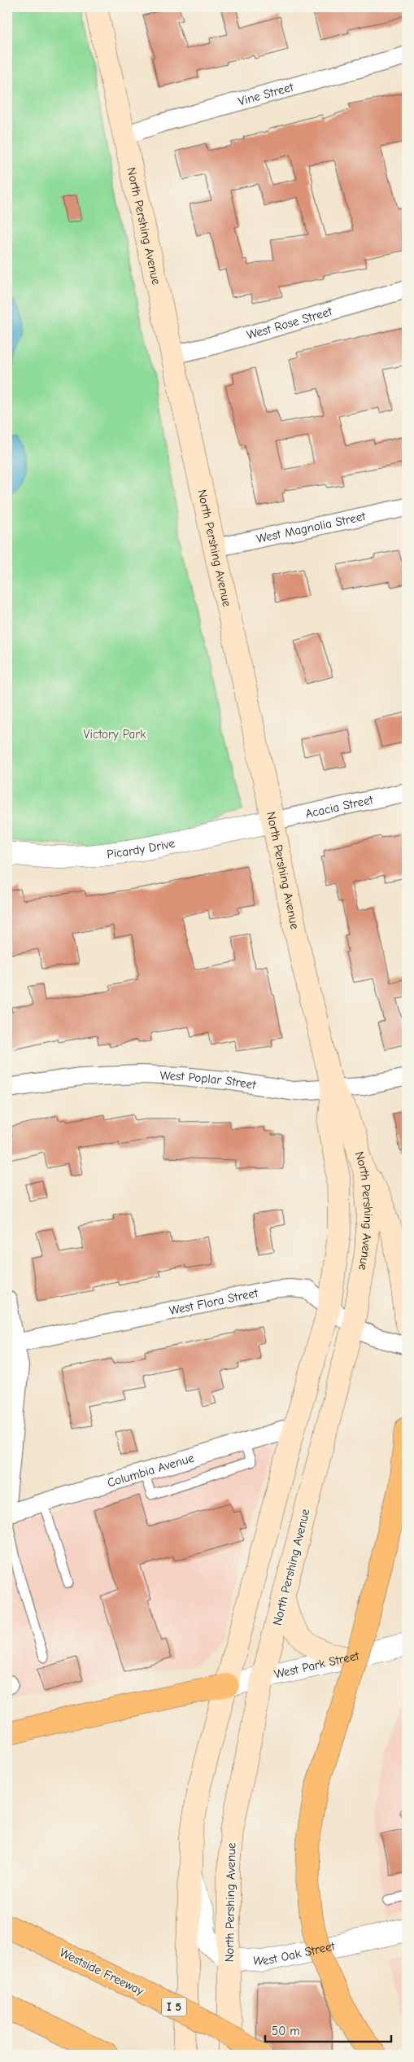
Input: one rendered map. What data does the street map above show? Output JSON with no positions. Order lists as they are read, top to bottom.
{
  "streets": {
    "highway": ["Westside Freeway", "I 5"],
    "main road": ["North Pershing Avenue"],
    "street": [
      "Vine Street",
      "West Rose Street",
      "West Magnolia Street",
      "Acacia Street",
      "Picardy Drive",
      "West Poplar Street",
      "West Flora Street",
      "Columbia Avenue",
      "West Park Street",
      "West Oak Street"
    ]
  },
  "crossings": [
    ["Vine Street", "North Pershing Avenue"],
    ["North Pershing Avenue", "West Rose Street"],
    ["North Pershing Avenue", "West Magnolia Street"],
    ["North Pershing Avenue", "Acacia Street"],
    ["North Pershing Avenue", "Picardy Drive"],
    ["North Pershing Avenue", "West Poplar Street"],
    ["North Pershing Avenue", "West Flora Street"],
    ["North Pershing Avenue", "Columbia Avenue"],
    ["North Pershing Avenue", "West Park Street"],
    ["North Pershing Avenue", "West Oak Street"],
    ["Acacia Street", "Picardy Drive"]
  ],
  "parks": ["Victory Park"],
  "scale_bar": "50 m"
}
